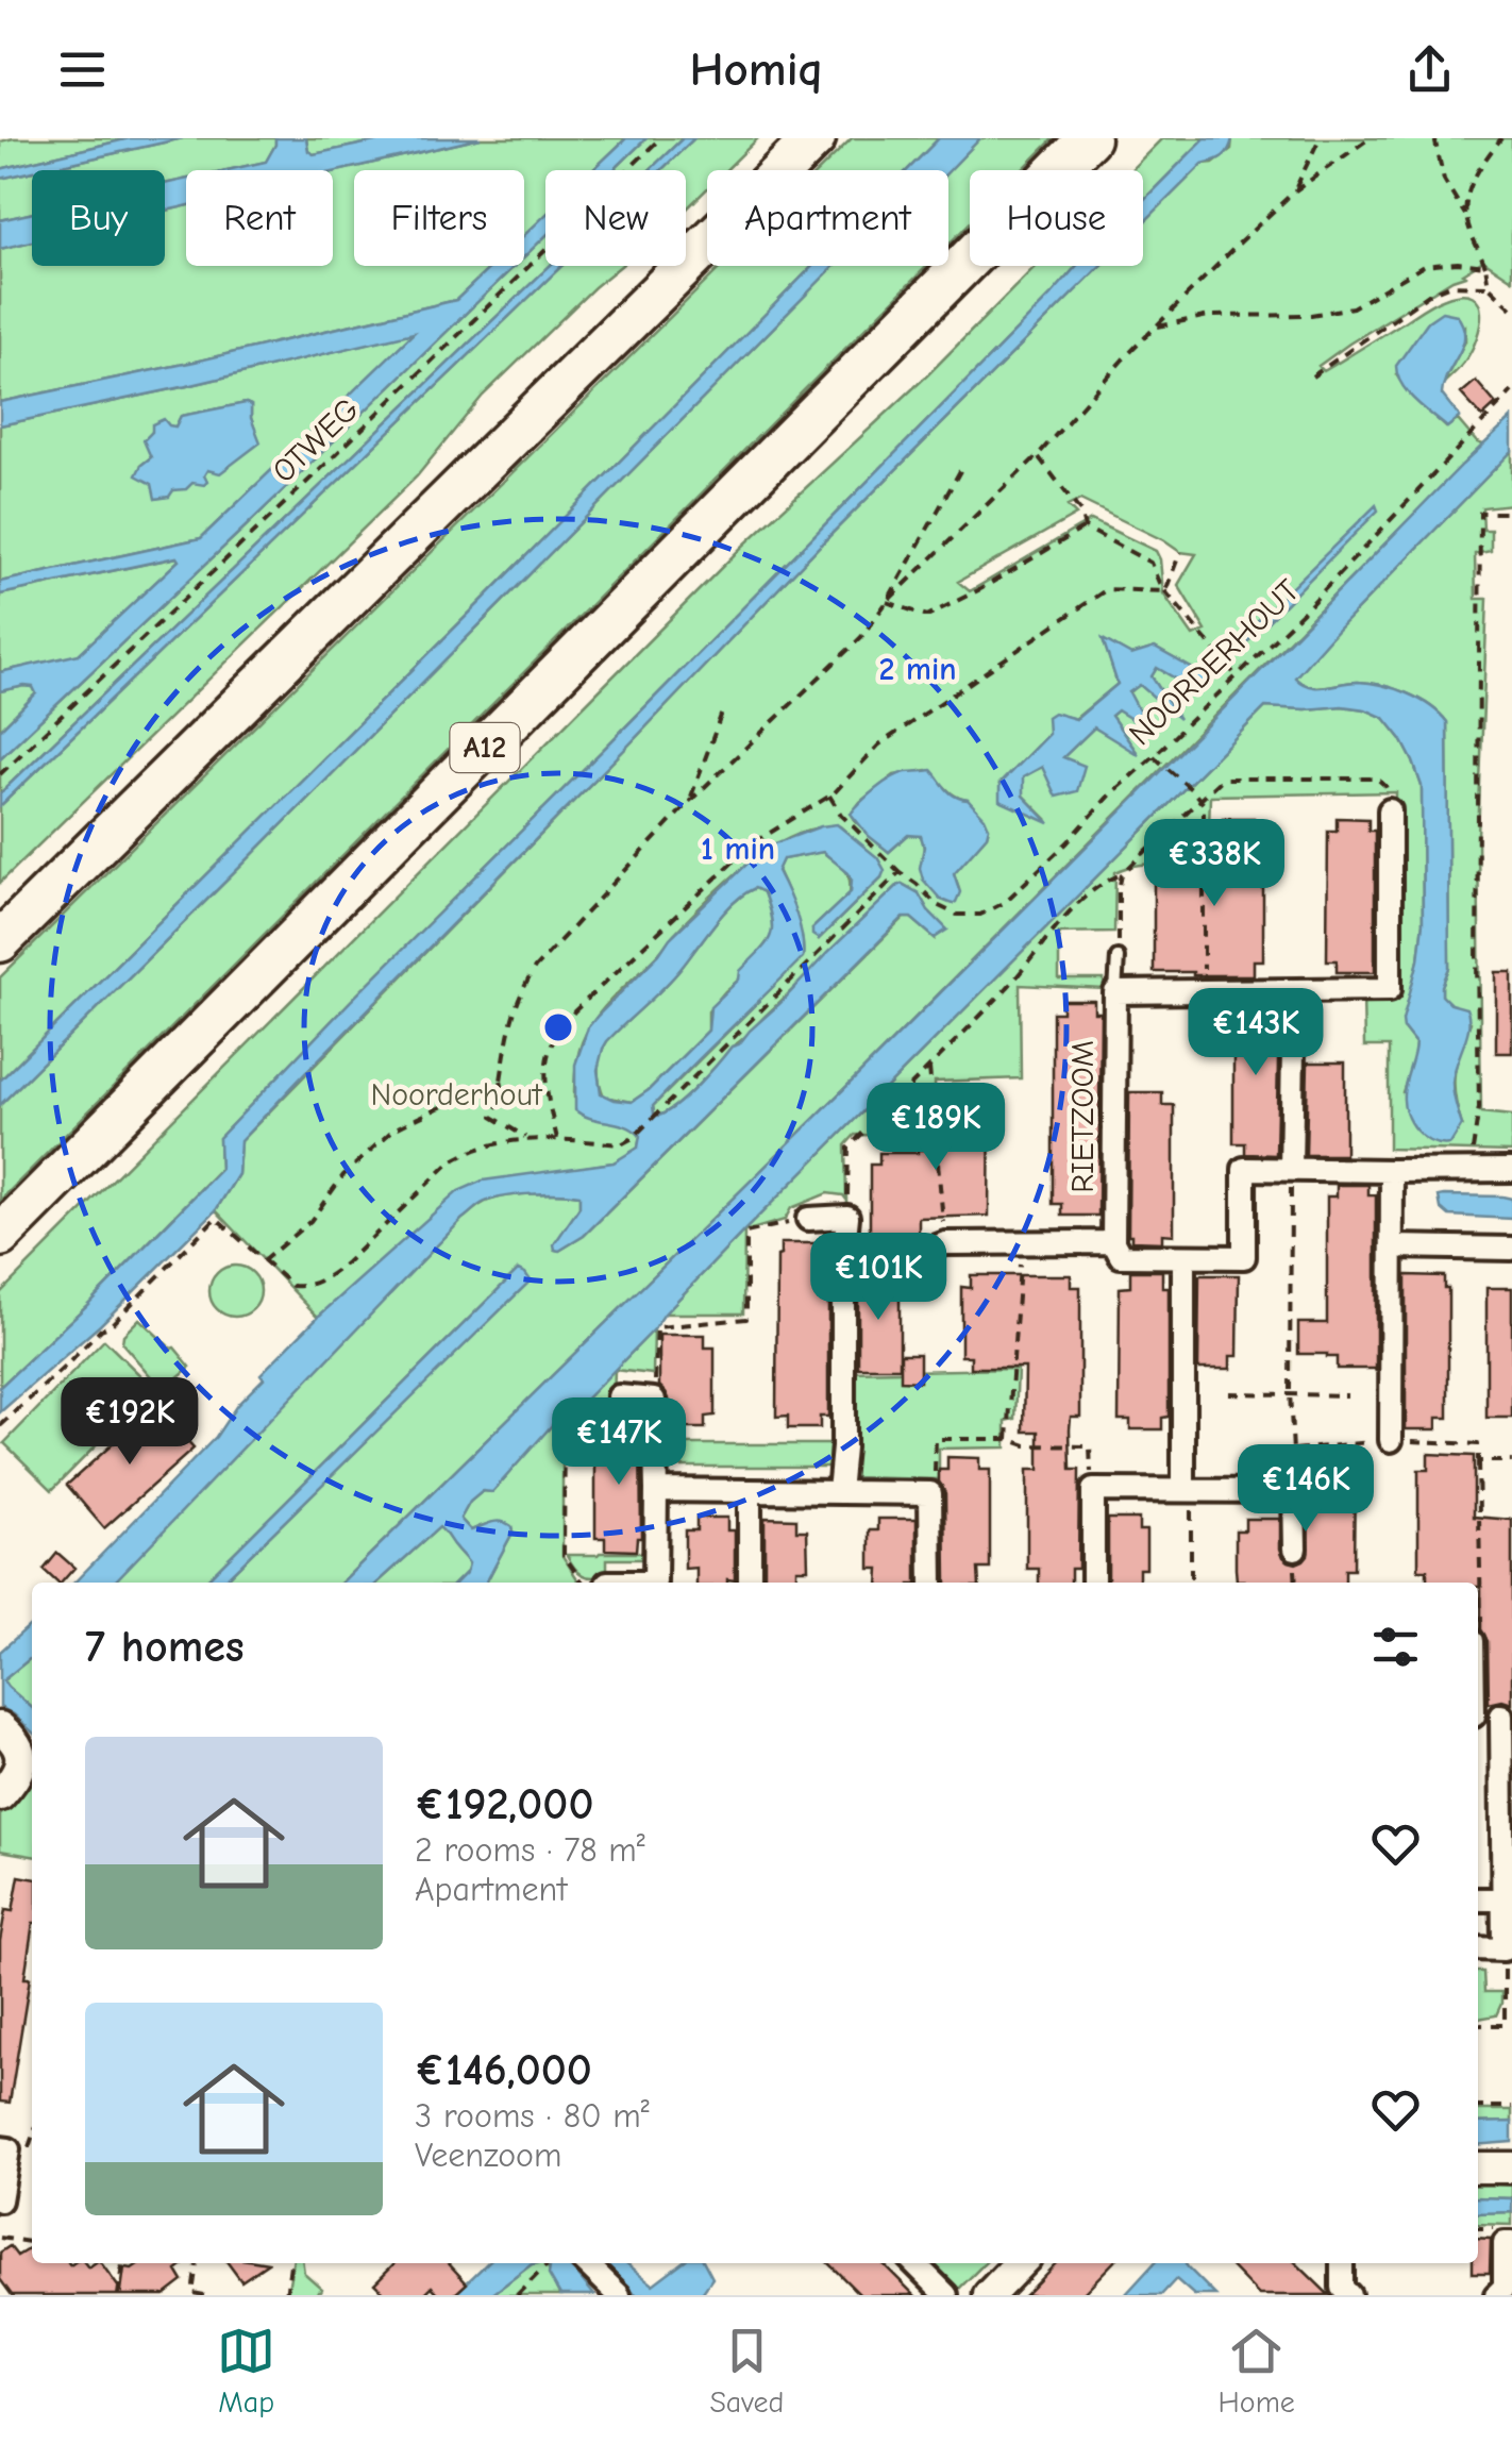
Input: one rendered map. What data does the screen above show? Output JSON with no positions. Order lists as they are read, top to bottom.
{
  "streets": {
    "highway": ["A12"],
    "street": ["RIETZOOM"],
    "path": ["OTWEG", "NOORDERHOUT"]
  },
  "parks": ["Noorderhout"],
  "page": {
    "header": "Homiq",
    "chip": [
      "Buy",
      "Rent",
      "Filters",
      "New",
      "Apartment",
      "House"
    ],
    "price": [
      "€338K",
      "€143K",
      "€189K",
      "€101K",
      "€192K",
      "€147K",
      "€146K"
    ],
    "heading": "7 homes",
    "list": [
      {
        "name": "€192,000",
        "note": "2 rooms · 78 m² · Apartment"
      },
      {
        "name": "€146,000",
        "note": "3 rooms · 80 m² · Veenzoom"
      }
    ],
    "tabs": ["Map", "Saved", "Home"]
  },
  "rings": ["2 min", "1 min"]
}
